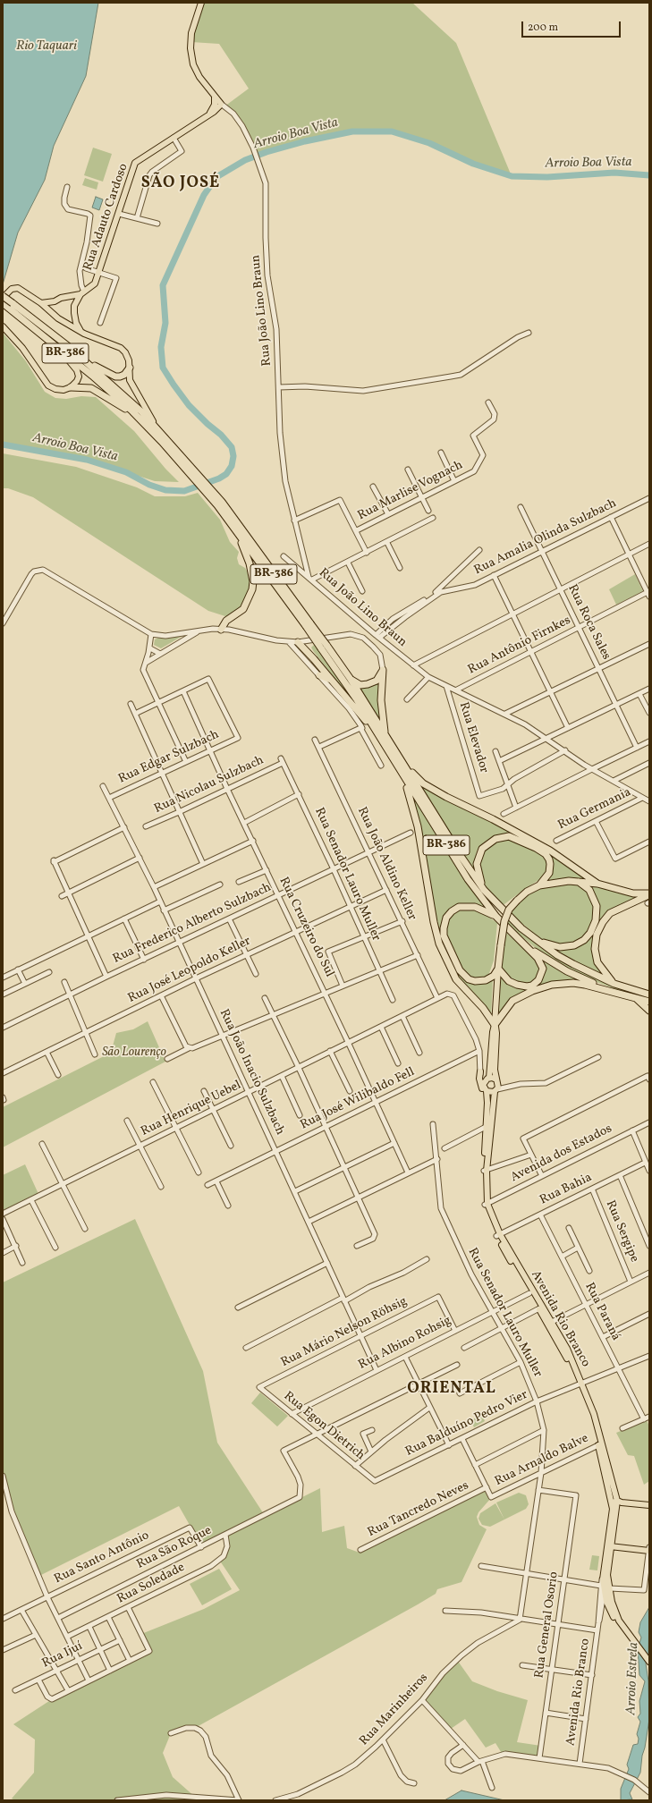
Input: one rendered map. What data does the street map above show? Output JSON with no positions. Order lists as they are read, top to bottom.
{
  "streets": {
    "highway": ["BR-386"],
    "main road": ["Rua Adauto Cardoso", "Avenida Rio Branco"],
    "street": [
      "Rua João Lino Braun",
      "Rua Marlise Vognach",
      "Rua Amalia Olinda Sulzbach",
      "Rua Roca Sales",
      "Rua Antônio Firnkes",
      "Rua Elevador",
      "Rua Edgar Sulzbach",
      "Rua Nicolau Sulzbach",
      "Rua Germania",
      "Rua João Aldino Keller",
      "Rua Senador Lauro Muller",
      "Rua Frederico Alberto Sulzbach",
      "Rua Cruzeiro do Sul",
      "Rua José Leopoldo Keller",
      "Rua João Inacio Sulzbach",
      "Rua José Wilibaldo Fell",
      "Rua Henrique Uebel",
      "Avenida dos Estados",
      "Rua Bahia",
      "Rua Sergipe",
      "Rua Paraná",
      "Rua Mário Nelson Röhsig",
      "Rua Albino Rohsig",
      "Rua Balduíno Pedro Vier",
      "Rua Egon Dietrich",
      "Rua Arnaldo Balve",
      "Rua Tancredo Neves",
      "Rua São Roque",
      "Rua Santo Antônio",
      "Rua Soledade",
      "Rua General Osorio",
      "Rua Ijuí",
      "Rua Marinheiros"
    ]
  },
  "crossings": [
    ["Rua Adauto Cardoso", "Rua João Lino Braun"],
    ["Rua João Lino Braun", "Rua Antônio Firnkes"],
    ["Rua João Lino Braun", "Rua Elevador"],
    ["Rua João Lino Braun", "Rua Germania"],
    ["Rua Amalia Olinda Sulzbach", "Rua Roca Sales"],
    ["Rua Roca Sales", "Rua Antônio Firnkes"],
    ["Rua Edgar Sulzbach", "Rua Cruzeiro do Sul"],
    ["Rua Edgar Sulzbach", "Rua João Inacio Sulzbach"],
    ["Rua Nicolau Sulzbach", "Rua Senador Lauro Muller"],
    ["Rua Nicolau Sulzbach", "Rua Cruzeiro do Sul"],
    ["Rua João Aldino Keller", "Rua Frederico Alberto Sulzbach"],
    ["Rua João Aldino Keller", "Rua José Leopoldo Keller"],
    ["Rua João Aldino Keller", "Rua Henrique Uebel"],
    ["Rua Senador Lauro Muller", "Rua Frederico Alberto Sulzbach"],
    ["Rua Senador Lauro Muller", "Rua José Leopoldo Keller"],
    ["Rua Senador Lauro Muller", "Rua Albino Rohsig"],
    ["Rua Senador Lauro Muller", "Rua Balduíno Pedro Vier"],
    ["Rua Senador Lauro Muller", "Rua Arnaldo Balve"],
    ["Rua Senador Lauro Muller", "Rua General Osorio"],
    ["Rua Senador Lauro Muller", "Rua Marinheiros"],
    ["Rua Frederico Alberto Sulzbach", "Rua Cruzeiro do Sul"],
    ["Rua Frederico Alberto Sulzbach", "Rua João Inacio Sulzbach"],
    ["Rua Cruzeiro do Sul", "Rua José Leopoldo Keller"],
    ["Rua Cruzeiro do Sul", "Rua José Wilibaldo Fell"],
    ["Rua Cruzeiro do Sul", "Rua Henrique Uebel"],
    ["Rua José Leopoldo Keller", "Rua João Inacio Sulzbach"],
    ["Rua João Inacio Sulzbach", "Rua José Wilibaldo Fell"],
    ["Rua João Inacio Sulzbach", "Rua Henrique Uebel"],
    ["Rua João Inacio Sulzbach", "Rua Mário Nelson Röhsig"],
    ["Rua João Inacio Sulzbach", "Rua Albino Rohsig"],
    ["Rua José Wilibaldo Fell", "Rua Henrique Uebel"],
    ["Avenida dos Estados", "Avenida Rio Branco"],
    ["Rua Bahia", "Rua Sergipe"],
    ["Rua Bahia", "Rua Paraná"],
    ["Rua Bahia", "Avenida Rio Branco"],
    ["Rua Paraná", "Rua Balduíno Pedro Vier"],
    ["Avenida Rio Branco", "Rua Albino Rohsig"],
    ["Avenida Rio Branco", "Rua Balduíno Pedro Vier"],
    ["Avenida Rio Branco", "Rua Arnaldo Balve"],
    ["Rua Mário Nelson Röhsig", "Rua Albino Rohsig"],
    ["Rua Mário Nelson Röhsig", "Rua Egon Dietrich"],
    ["Rua Albino Rohsig", "Rua Egon Dietrich"],
    ["Rua Balduíno Pedro Vier", "Rua Egon Dietrich"],
    ["Rua Egon Dietrich", "Rua São Roque"],
    ["Rua Arnaldo Balve", "Rua Tancredo Neves"],
    ["Rua São Roque", "Rua Santo Antônio"],
    ["Rua São Roque", "Rua Soledade"]
  ],
  "districts": ["SÃO JOSÉ", "ORIENTAL"],
  "water": ["Rio Taquari", "Arroio Boa Vista", "Arroio Estrela"],
  "parks": ["São Lourenço"],
  "scale_bar": "200 m"
}
